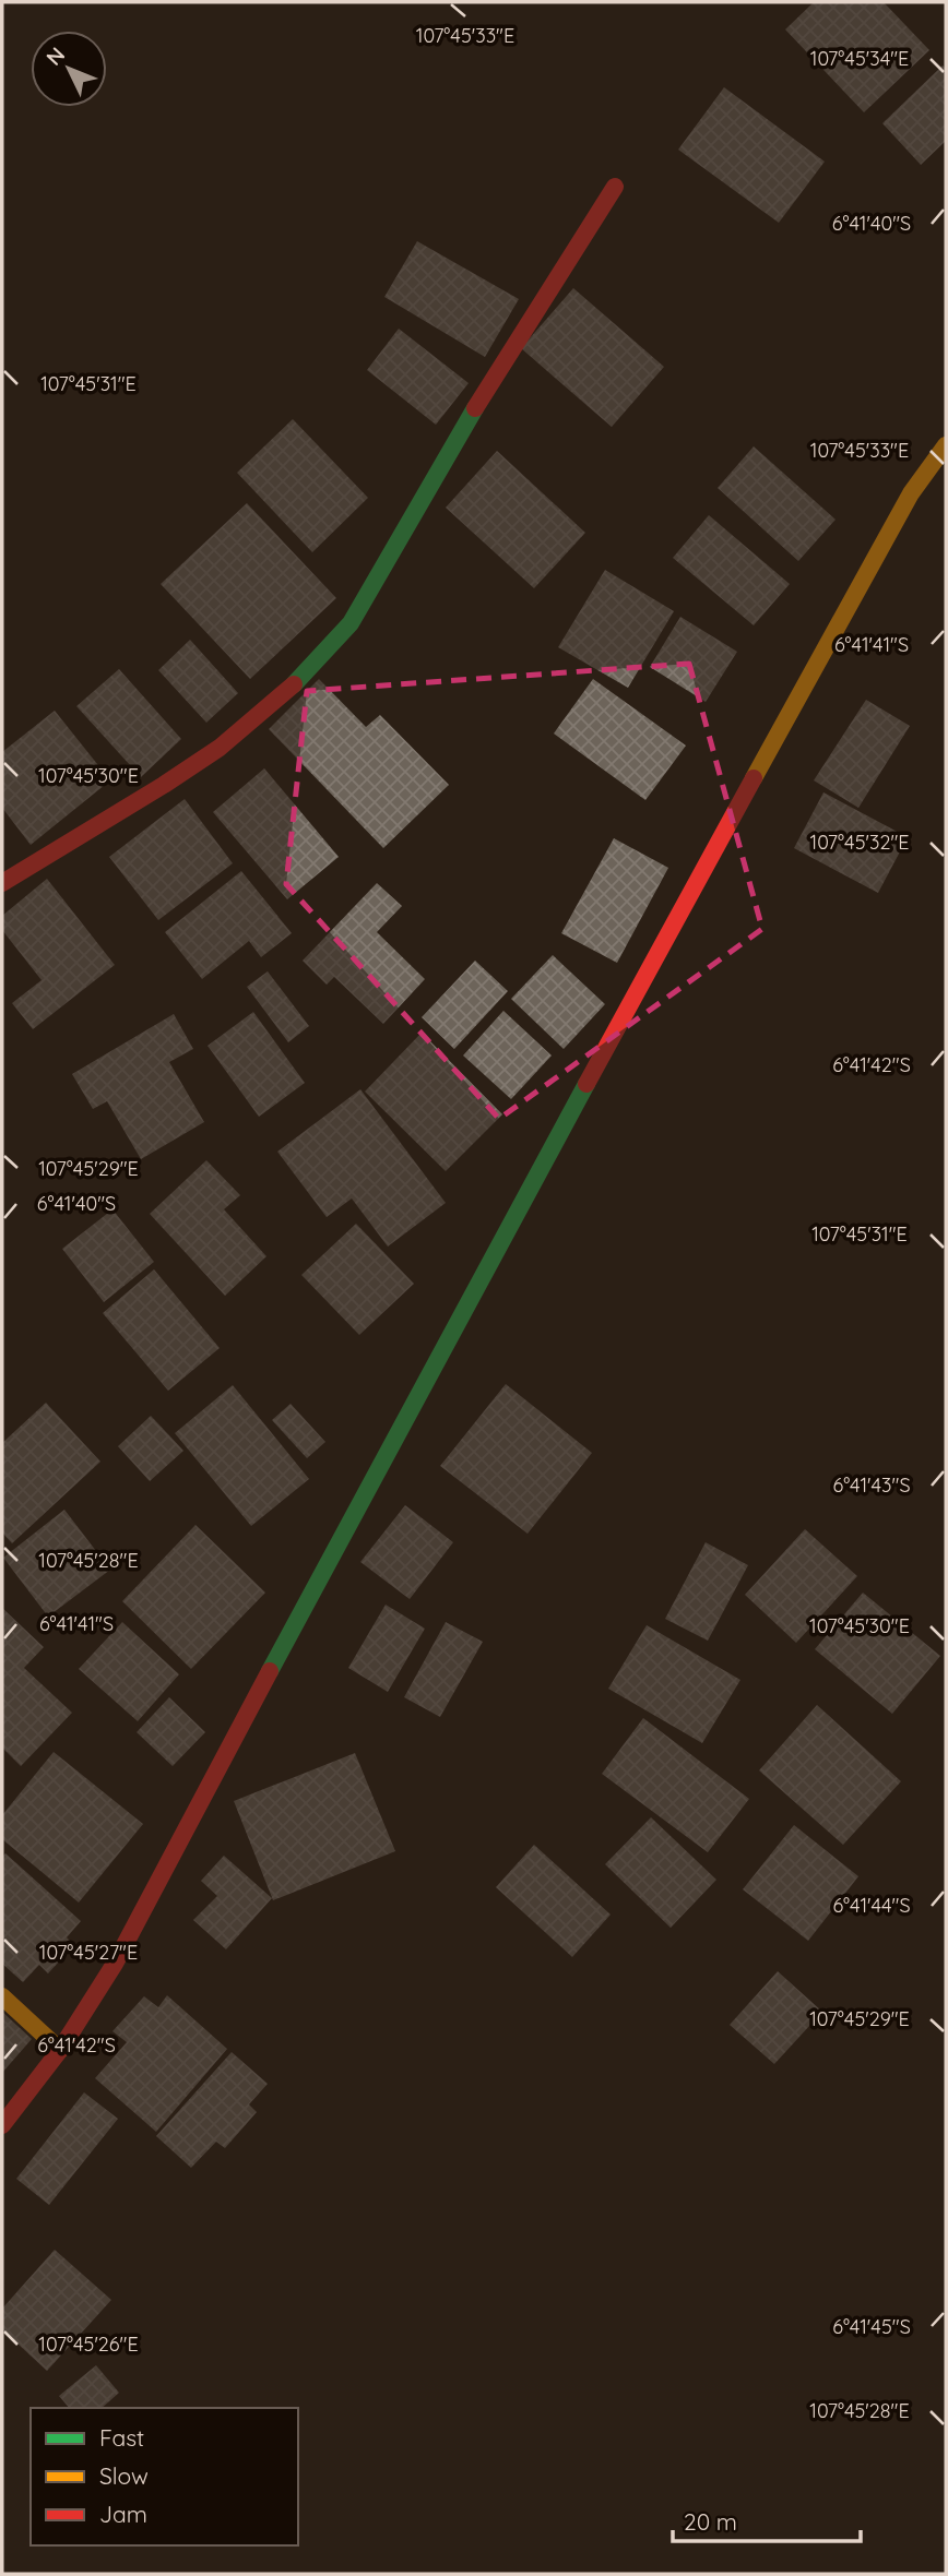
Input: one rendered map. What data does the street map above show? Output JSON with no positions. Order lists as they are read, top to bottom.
{
  "legend": ["Fast", "Slow", "Jam"],
  "scale_bar": "20 m",
  "north": "top left",
  "coordinates": [
    "107°45'33\"E",
    "107°45'34\"E",
    "6°41'40\"S",
    "107°45'31\"E",
    "6°41'41\"S",
    "107°45'30\"E",
    "107°45'32\"E",
    "6°41'42\"S",
    "107°45'29\"E",
    "6°41'43\"S",
    "107°45'28\"E",
    "6°41'44\"S",
    "107°45'27\"E",
    "6°41'45\"S",
    "107°45'26\"E"
  ]
}
